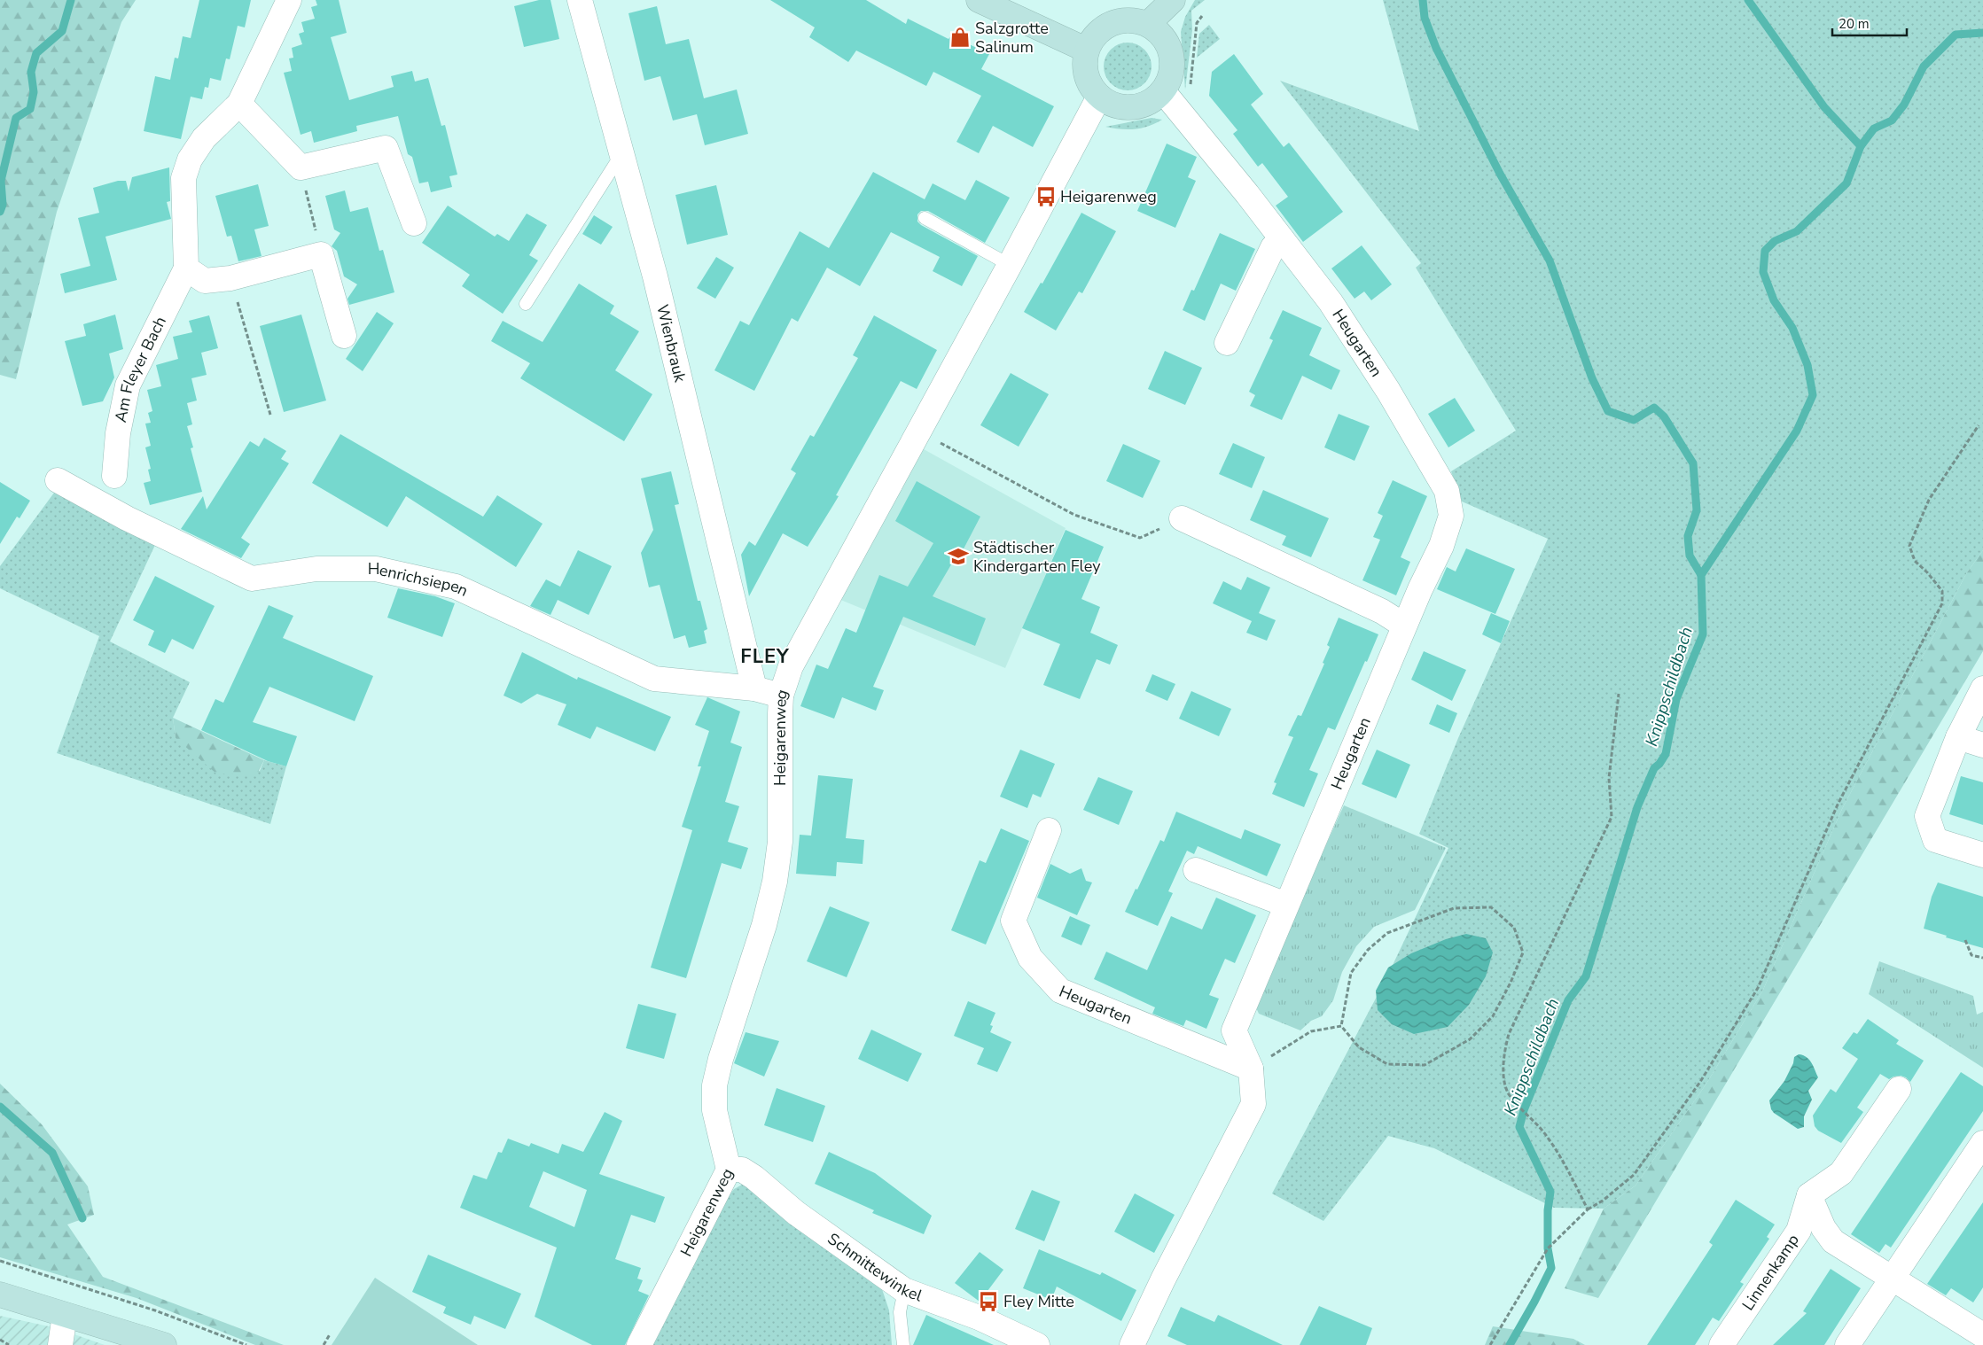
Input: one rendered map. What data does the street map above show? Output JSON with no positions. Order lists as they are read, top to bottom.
{
  "streets": {
    "street": [
      "Heugarten",
      "Wienbrauk",
      "Am Fleyer Bach",
      "Henrichsiepen",
      "Heigarenweg",
      "Schmittewinkel",
      "Linnenkamp"
    ]
  },
  "crossings": [
    ["Heugarten", "Heigarenweg"],
    ["Wienbrauk", "Henrichsiepen"],
    ["Henrichsiepen", "Heigarenweg"],
    ["Heigarenweg", "Schmittewinkel"]
  ],
  "districts": ["FLEY"],
  "water": ["Knippschildbach"],
  "places": {
    "shop": ["Salzgrotte Salinum"],
    "bus stop": ["Heigarenweg", "Fley Mitte"],
    "school or university": ["Städtischer Kindergarten Fley"]
  },
  "scale_bar": "20 m"
}
